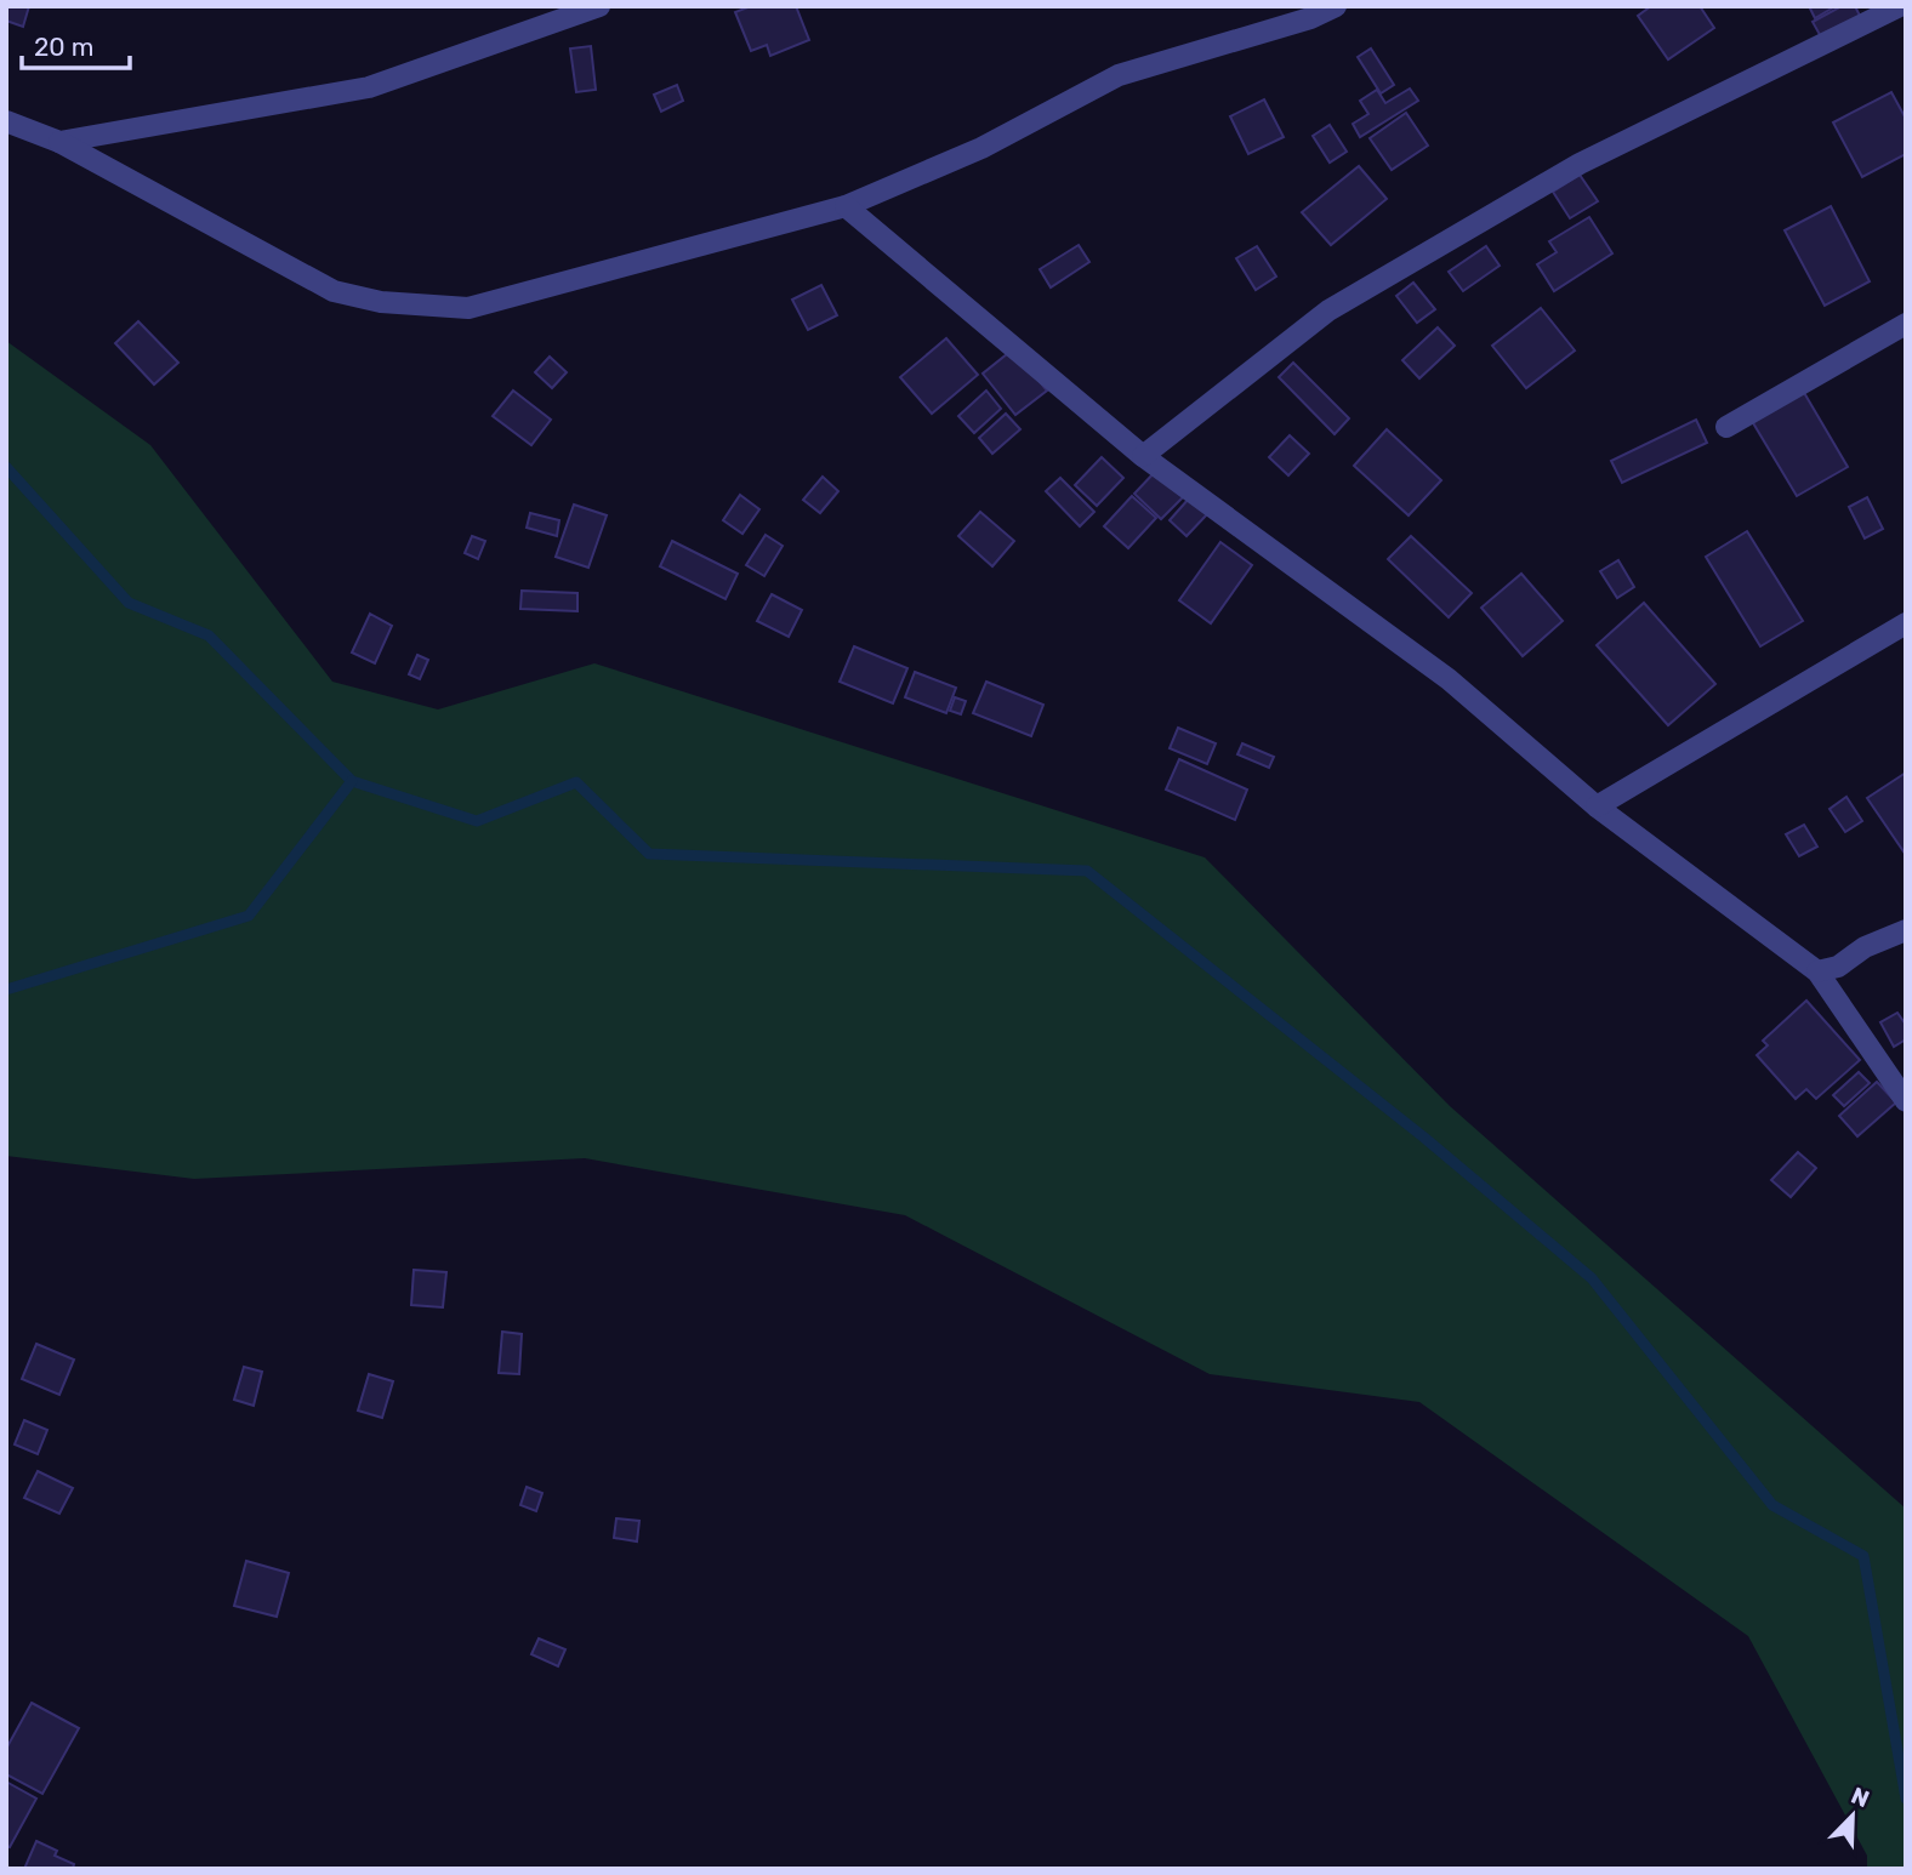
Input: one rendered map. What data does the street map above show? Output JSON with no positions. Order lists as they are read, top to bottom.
{
  "scale_bar": "20 m",
  "north": "top right"
}
